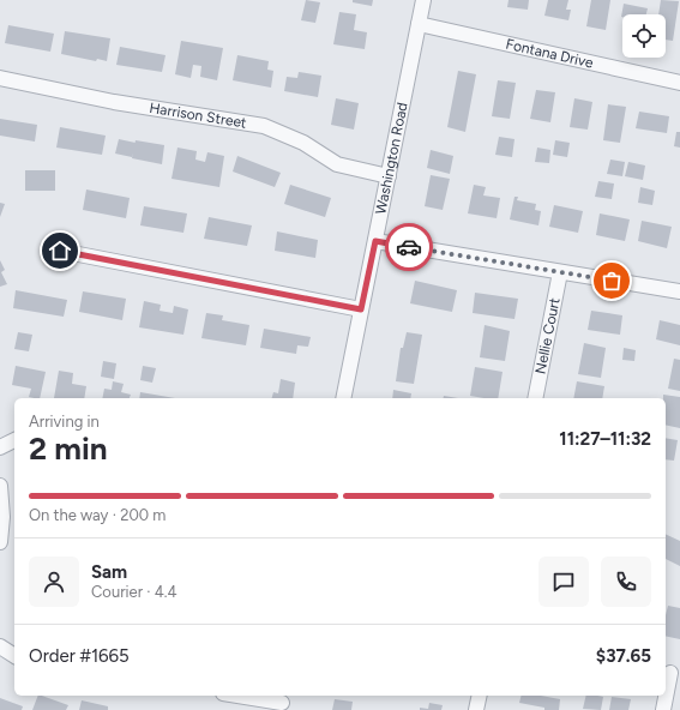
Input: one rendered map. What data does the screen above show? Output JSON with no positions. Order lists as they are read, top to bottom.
{
  "streets": {
    "street": [
      "Fontana Drive",
      "Harrison Street",
      "Washington Road",
      "Nellie Court"
    ]
  },
  "crossings": [
    ["Fontana Drive", "Washington Road"],
    ["Harrison Street", "Washington Road"]
  ],
  "page": {
    "heading": ["2 min", "Arriving in", "11:27–11:32"],
    "panel": [
      "Sam",
      "Courier · 4.4",
      "Order #1665",
      "$37.65"
    ],
    "bar": "On the way · 200 m"
  }
}
